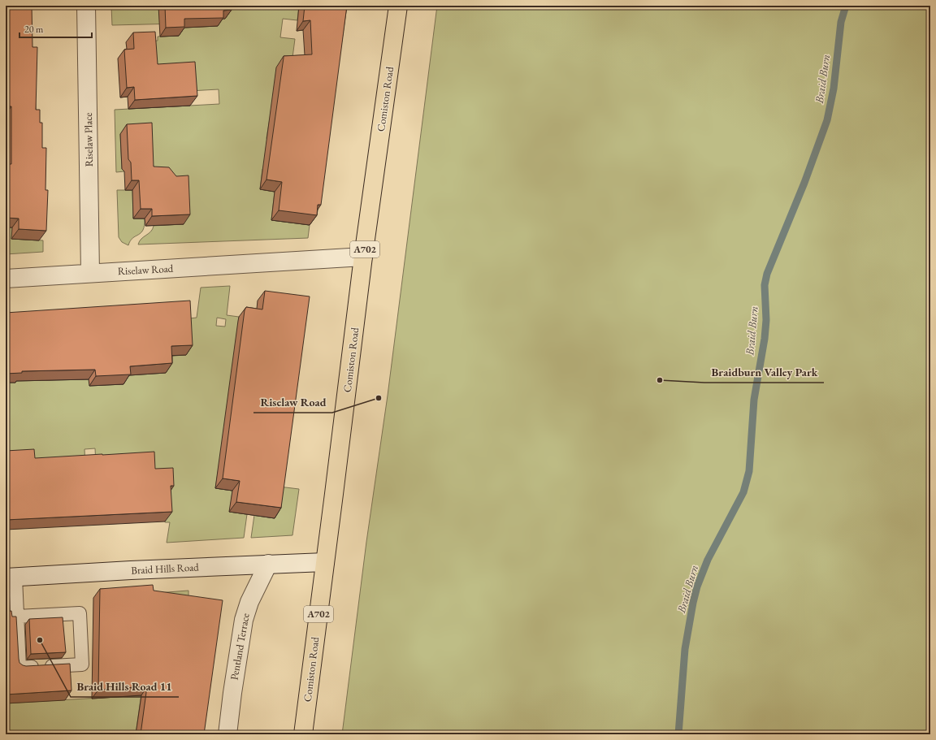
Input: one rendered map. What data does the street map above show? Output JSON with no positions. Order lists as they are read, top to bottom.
{
  "streets": {
    "main road": ["Comiston Road", "A702"],
    "street": [
      "Riselaw Place",
      "Riselaw Road",
      "Braid Hills Road",
      "Pentland Terrace"
    ]
  },
  "crossings": [
    ["Comiston Road", "Riselaw Road"],
    ["Comiston Road", "Braid Hills Road"],
    ["Riselaw Place", "Riselaw Road"],
    ["Braid Hills Road", "Pentland Terrace"]
  ],
  "water": ["Braid Burn"],
  "places": ["Braidburn Valley Park", "Riselaw Road", "Braid Hills Road 11"],
  "scale_bar": "20 m"
}
